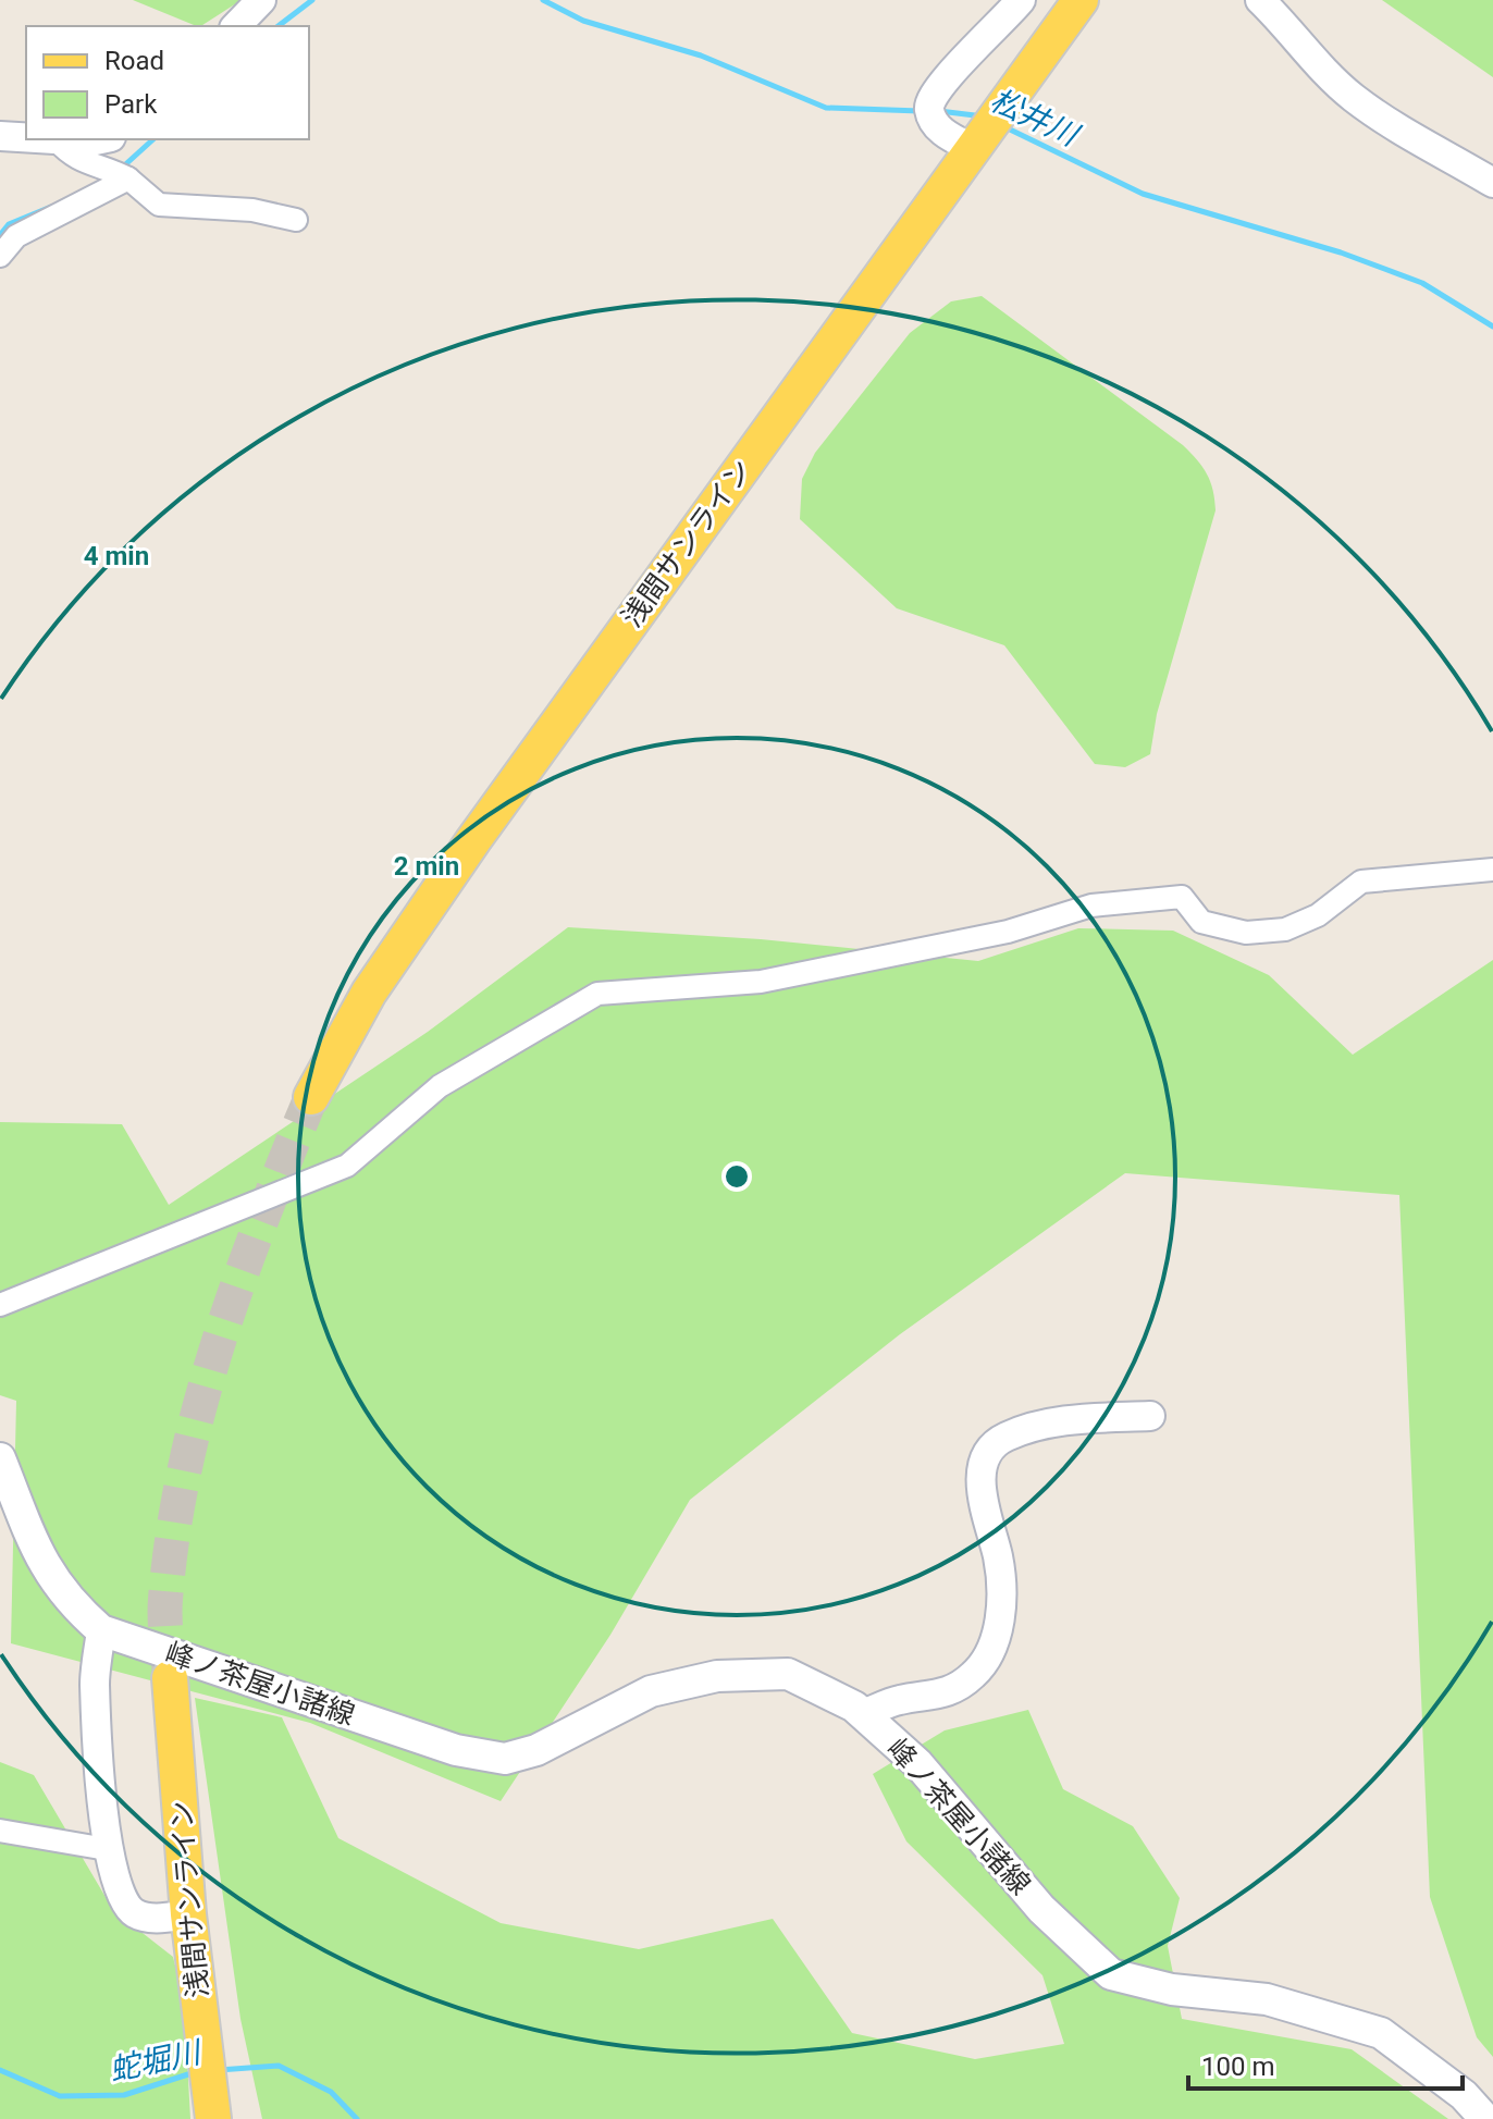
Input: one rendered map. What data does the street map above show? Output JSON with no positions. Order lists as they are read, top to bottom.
{
  "streets": {
    "main road": ["浅間サンライン", "峰ノ茶屋小諸線"]
  },
  "water": ["松井川", "蛇堀川"],
  "legend": ["Road", "Park"],
  "scale_bar": "100 m",
  "rings": ["4 min", "2 min"]
}
